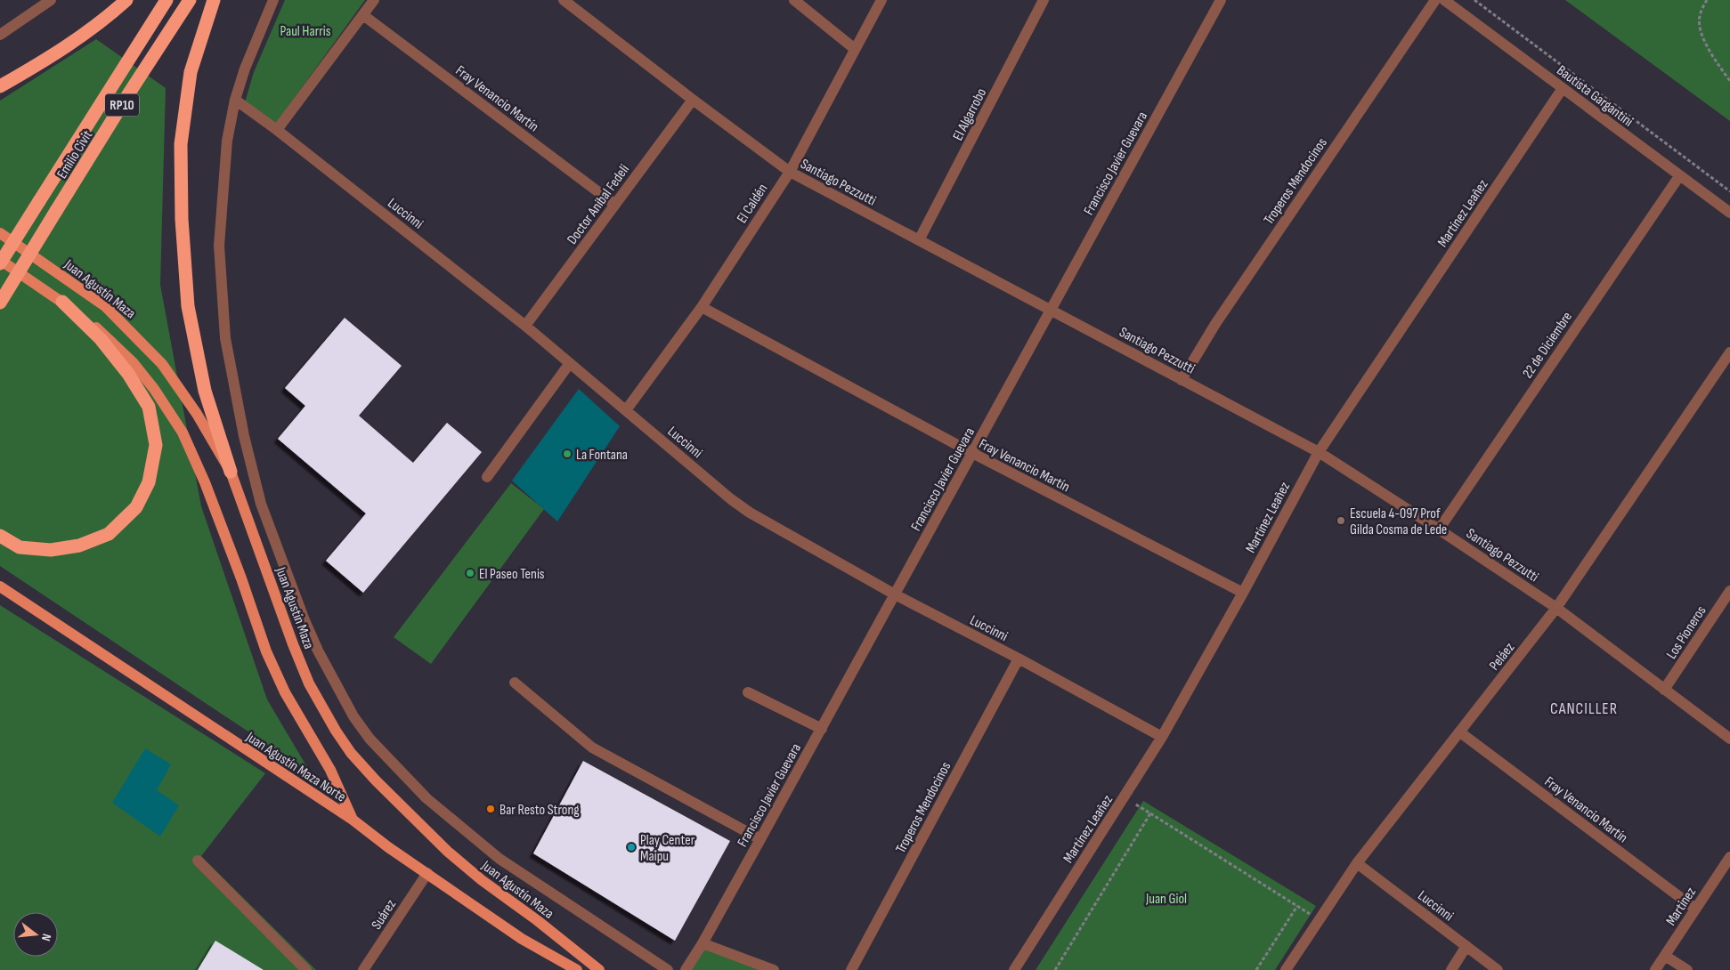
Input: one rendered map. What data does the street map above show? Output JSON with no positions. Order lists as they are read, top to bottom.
{
  "streets": {
    "highway": ["RP10", "Emilio Civit"],
    "main road": ["Juan Agustín Maza", "Juan Agustín Maza Norte"],
    "street": [
      "Bautista Gargantini",
      "Fray Venancio Martín",
      "El Algarrobo",
      "Francisco Javier Guevara",
      "Troperos Mendocinos",
      "Santiago Pezzutti",
      "El Caldén",
      "Doctor Anibal Fedeli",
      "Luccinni",
      "Martínez Leañez",
      "22 de Diciembre",
      "Los Pioneros",
      "Peláez",
      "Martinez",
      "Suárez"
    ]
  },
  "crossings": [
    ["Bautista Gargantini", "Martínez Leañez"],
    ["Bautista Gargantini", "22 de Diciembre"],
    ["Fray Venancio Martín", "Francisco Javier Guevara"],
    ["Fray Venancio Martín", "El Caldén"],
    ["Fray Venancio Martín", "Doctor Anibal Fedeli"],
    ["Fray Venancio Martín", "Martínez Leañez"],
    ["Fray Venancio Martín", "Peláez"],
    ["Fray Venancio Martín", "Martinez"],
    ["El Algarrobo", "Santiago Pezzutti"],
    ["Francisco Javier Guevara", "Santiago Pezzutti"],
    ["Francisco Javier Guevara", "Luccinni"],
    ["Troperos Mendocinos", "Santiago Pezzutti"],
    ["Troperos Mendocinos", "Luccinni"],
    ["Santiago Pezzutti", "El Caldén"],
    ["Santiago Pezzutti", "Doctor Anibal Fedeli"],
    ["Santiago Pezzutti", "Martínez Leañez"],
    ["Santiago Pezzutti", "22 de Diciembre"],
    ["Santiago Pezzutti", "Los Pioneros"],
    ["Santiago Pezzutti", "Peláez"],
    ["El Caldén", "Luccinni"],
    ["Doctor Anibal Fedeli", "Luccinni"],
    ["Luccinni", "Martínez Leañez"],
    ["Luccinni", "Peláez"],
    ["Juan Agustín Maza Norte", "Suárez"]
  ],
  "districts": ["CANCILLER"],
  "parks": ["Paul Harris", "Juan Giol"],
  "places": [
    "La Fontana",
    "Escuela 4-097 Prof Gilda Cosma de Lede",
    "El Paseo Tenis",
    "Bar Resto Strong",
    "Play Center Maipu"
  ],
  "north": "right"
}
